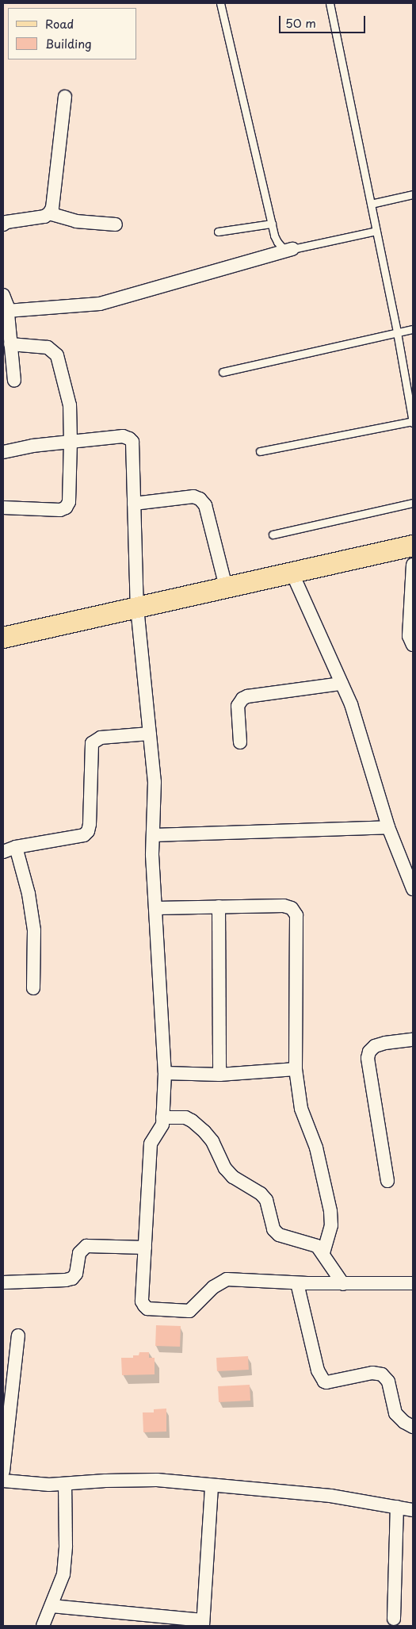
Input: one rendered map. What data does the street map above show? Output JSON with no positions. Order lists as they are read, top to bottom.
{
  "legend": ["Road", "Building"],
  "scale_bar": "50 m"
}
